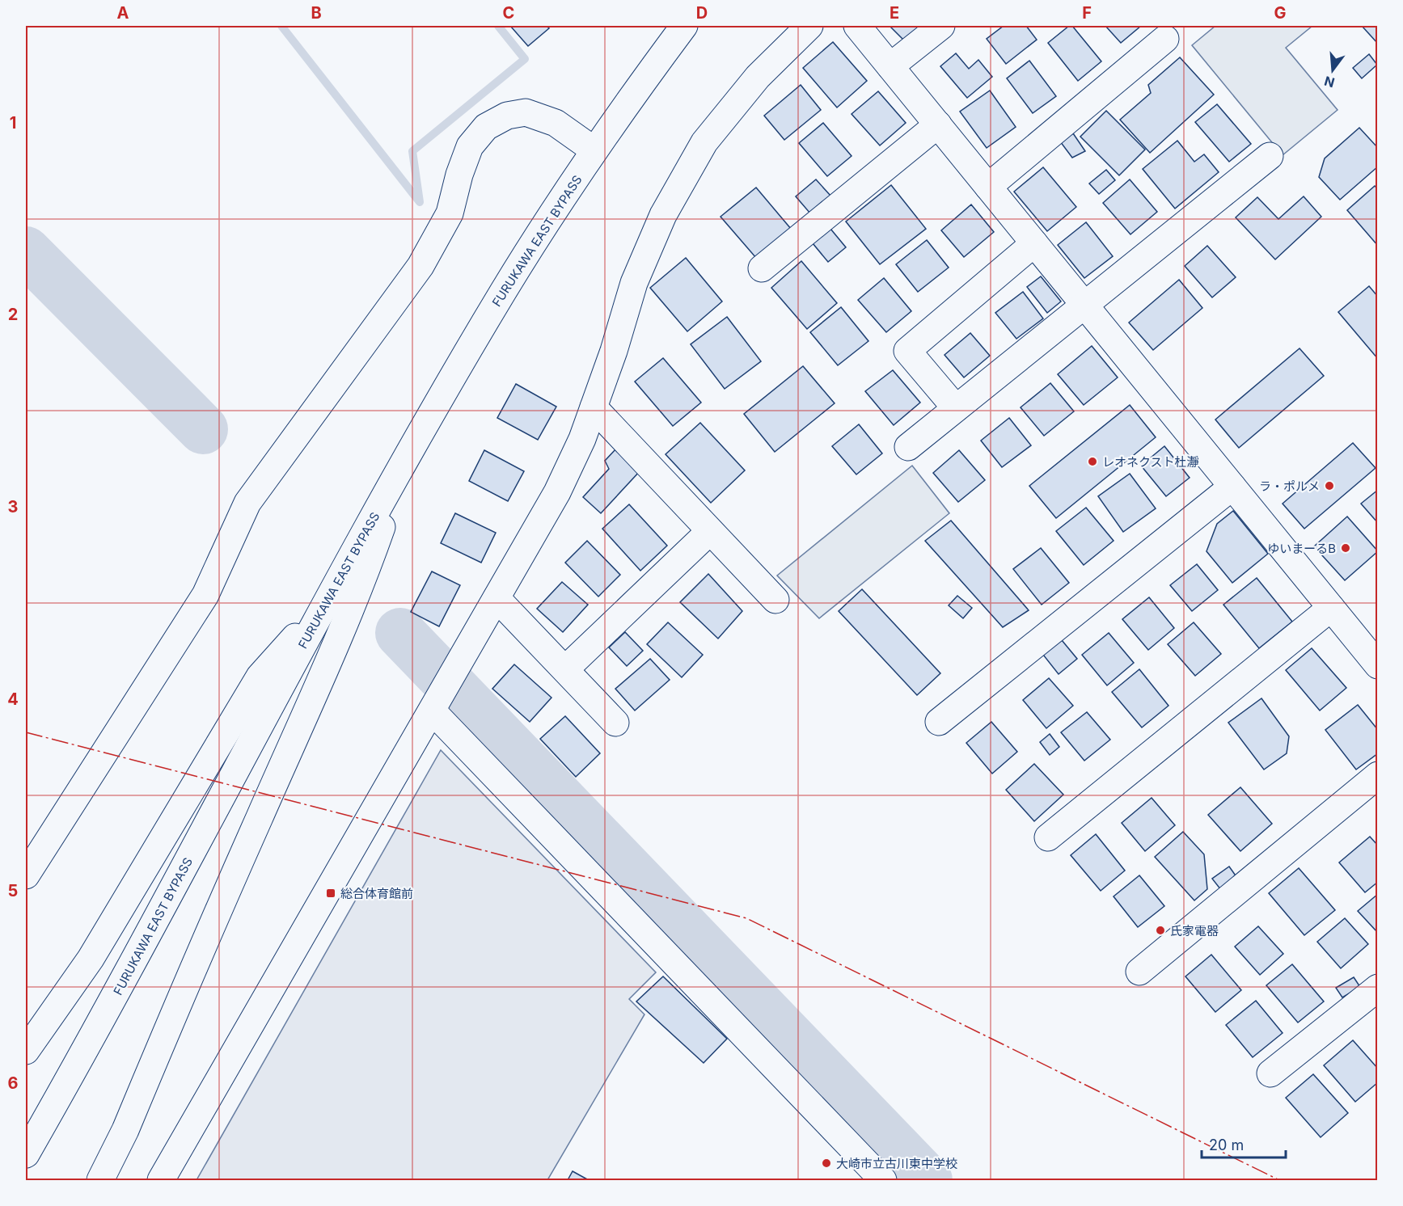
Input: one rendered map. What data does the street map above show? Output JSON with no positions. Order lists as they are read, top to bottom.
{
  "streets": {
    "main road": ["FURUKAWA EAST BYPASS"]
  },
  "places": {
    "other": [
      "レオネクスト杜瀞",
      "ラ・ポルメ",
      "ゆいまーるB",
      "氏家電器",
      "大崎市立古川東中学校"
    ],
    "transit": ["総合体育館前"]
  },
  "scale_bar": "20 m",
  "north": "bottom",
  "grid": {
    "columns": [
      "A",
      "B",
      "C",
      "D",
      "E",
      "F",
      "G"
    ],
    "rows": [
      "1",
      "2",
      "3",
      "4",
      "5",
      "6"
    ]
  }
}
